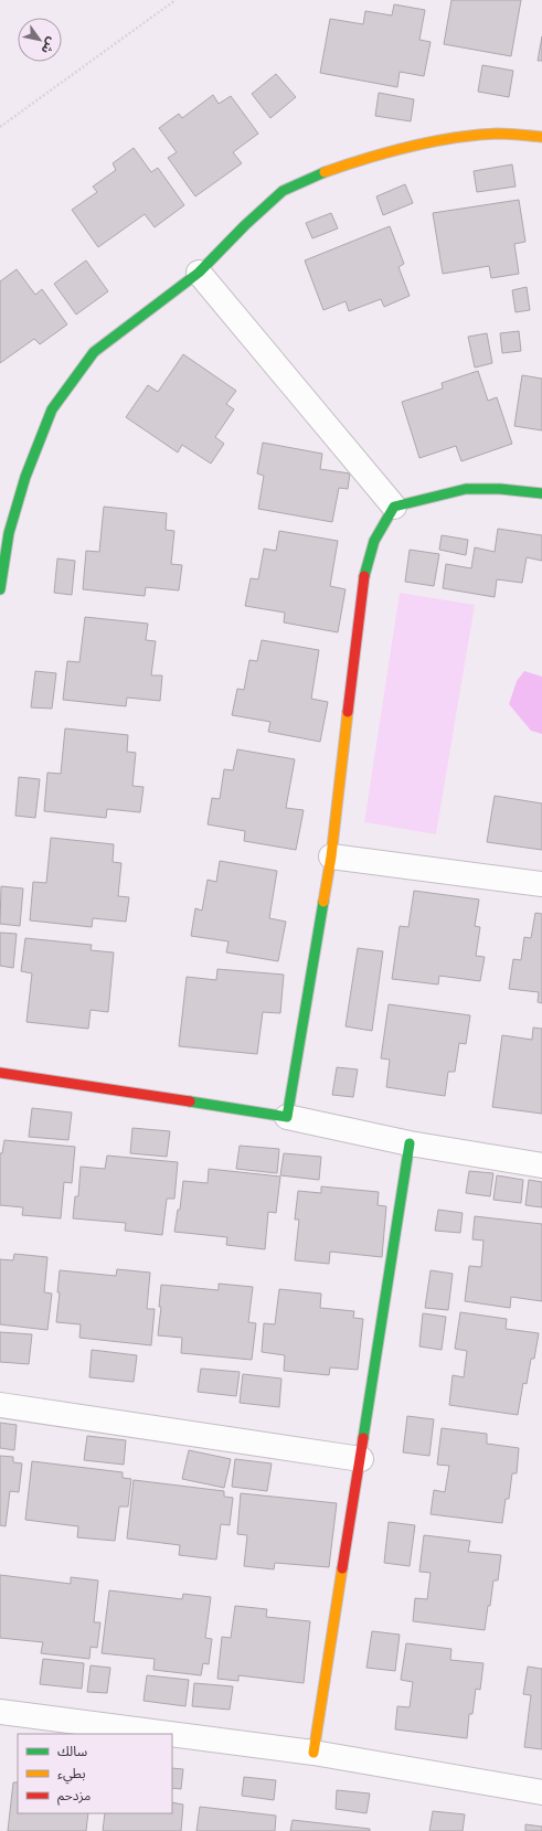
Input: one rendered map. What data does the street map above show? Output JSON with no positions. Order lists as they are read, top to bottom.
{
  "legend": ["سالك", "بطيء", "مزدحم"],
  "north": "bottom right"
}
